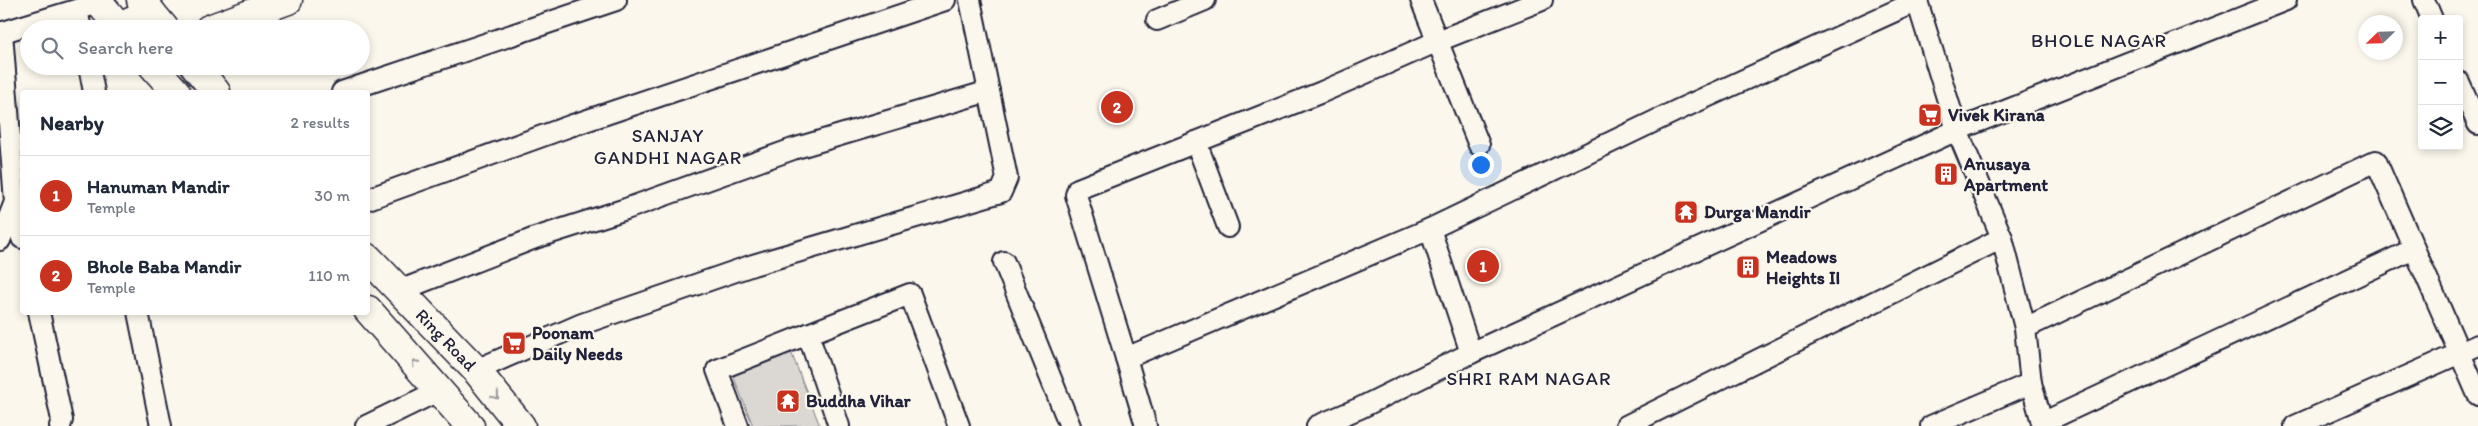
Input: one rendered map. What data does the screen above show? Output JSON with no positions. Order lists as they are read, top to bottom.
{
  "streets": {
    "main road": ["Ring Road"]
  },
  "districts": ["BHOLE NAGAR", "SANJAY GANDHI NAGAR", "SHRI RAM NAGAR"],
  "places": {
    "supermarket": ["Vivek Kirana", "Poonam Daily Needs"],
    "building": ["Anusaya Apartment", "Meadows Heights II"],
    "temple": ["Durga Mandir", "Buddha Vihar"]
  },
  "north": "bottom left",
  "page": {
    "map_buttons": ["+", "−"],
    "search": "Search here",
    "pins": ["2", "1"],
    "heading": ["Nearby", "2 results"],
    "list": [
      {
        "mark": "1",
        "name": "Hanuman Mandir",
        "note": "Temple",
        "value": "30 m"
      },
      {
        "mark": "2",
        "name": "Bhole Baba Mandir",
        "note": "Temple",
        "value": "110 m"
      }
    ]
  }
}
